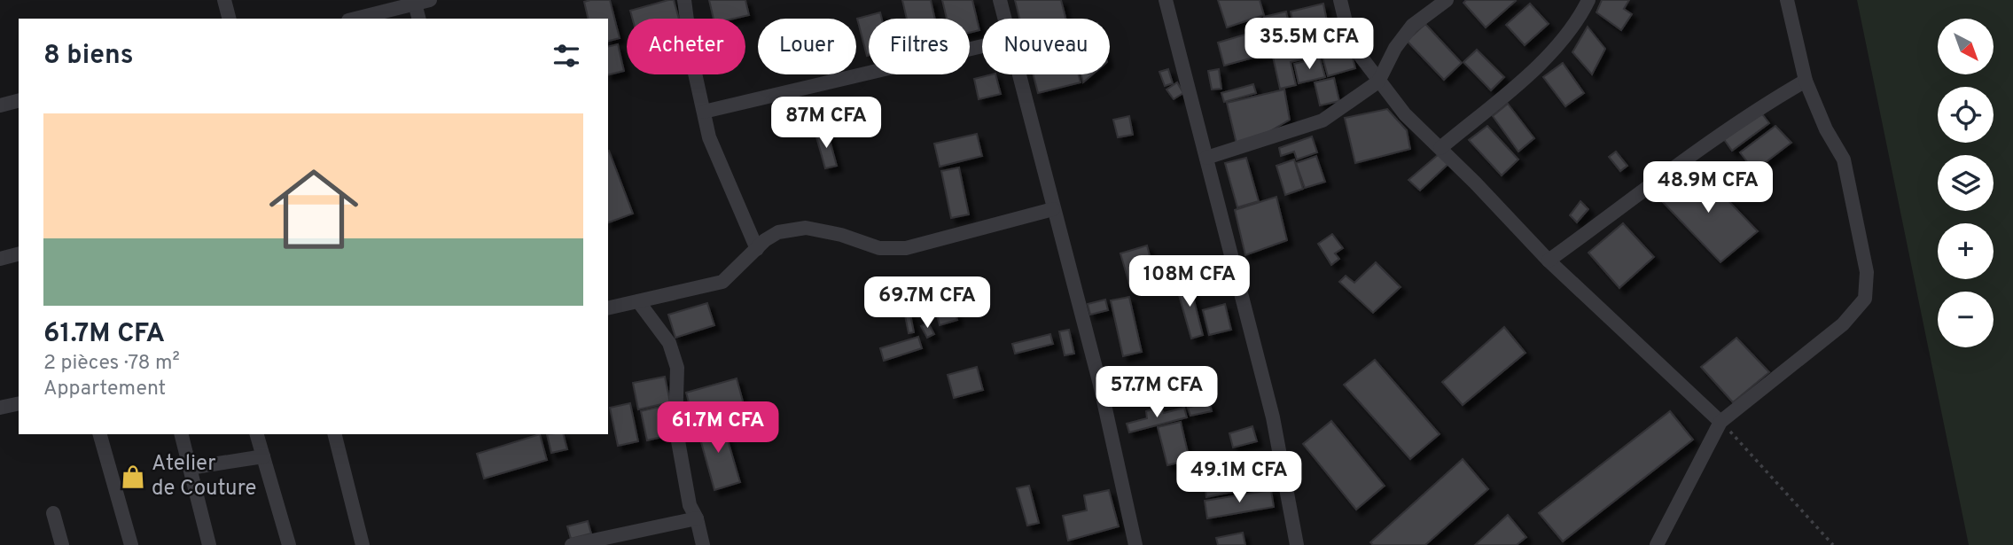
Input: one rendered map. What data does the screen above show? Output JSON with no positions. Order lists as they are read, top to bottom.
{
  "places": {
    "shop": ["Atelier de Couture"]
  },
  "north": "bottom right",
  "page": {
    "price": [
      "35.5M CFA",
      "87M CFA",
      "48.9M CFA",
      "108M CFA",
      "69.7M CFA",
      "57.7M CFA",
      "61.7M CFA",
      "49.1M CFA"
    ],
    "map_buttons": ["+", "−"],
    "chip": [
      "Acheter",
      "Louer",
      "Filtres",
      "Nouveau"
    ],
    "heading": "8 biens",
    "list": [
      {
        "name": "61.7M CFA",
        "note": "2 pièces · 78 m² · Appartement"
      }
    ]
  }
}
